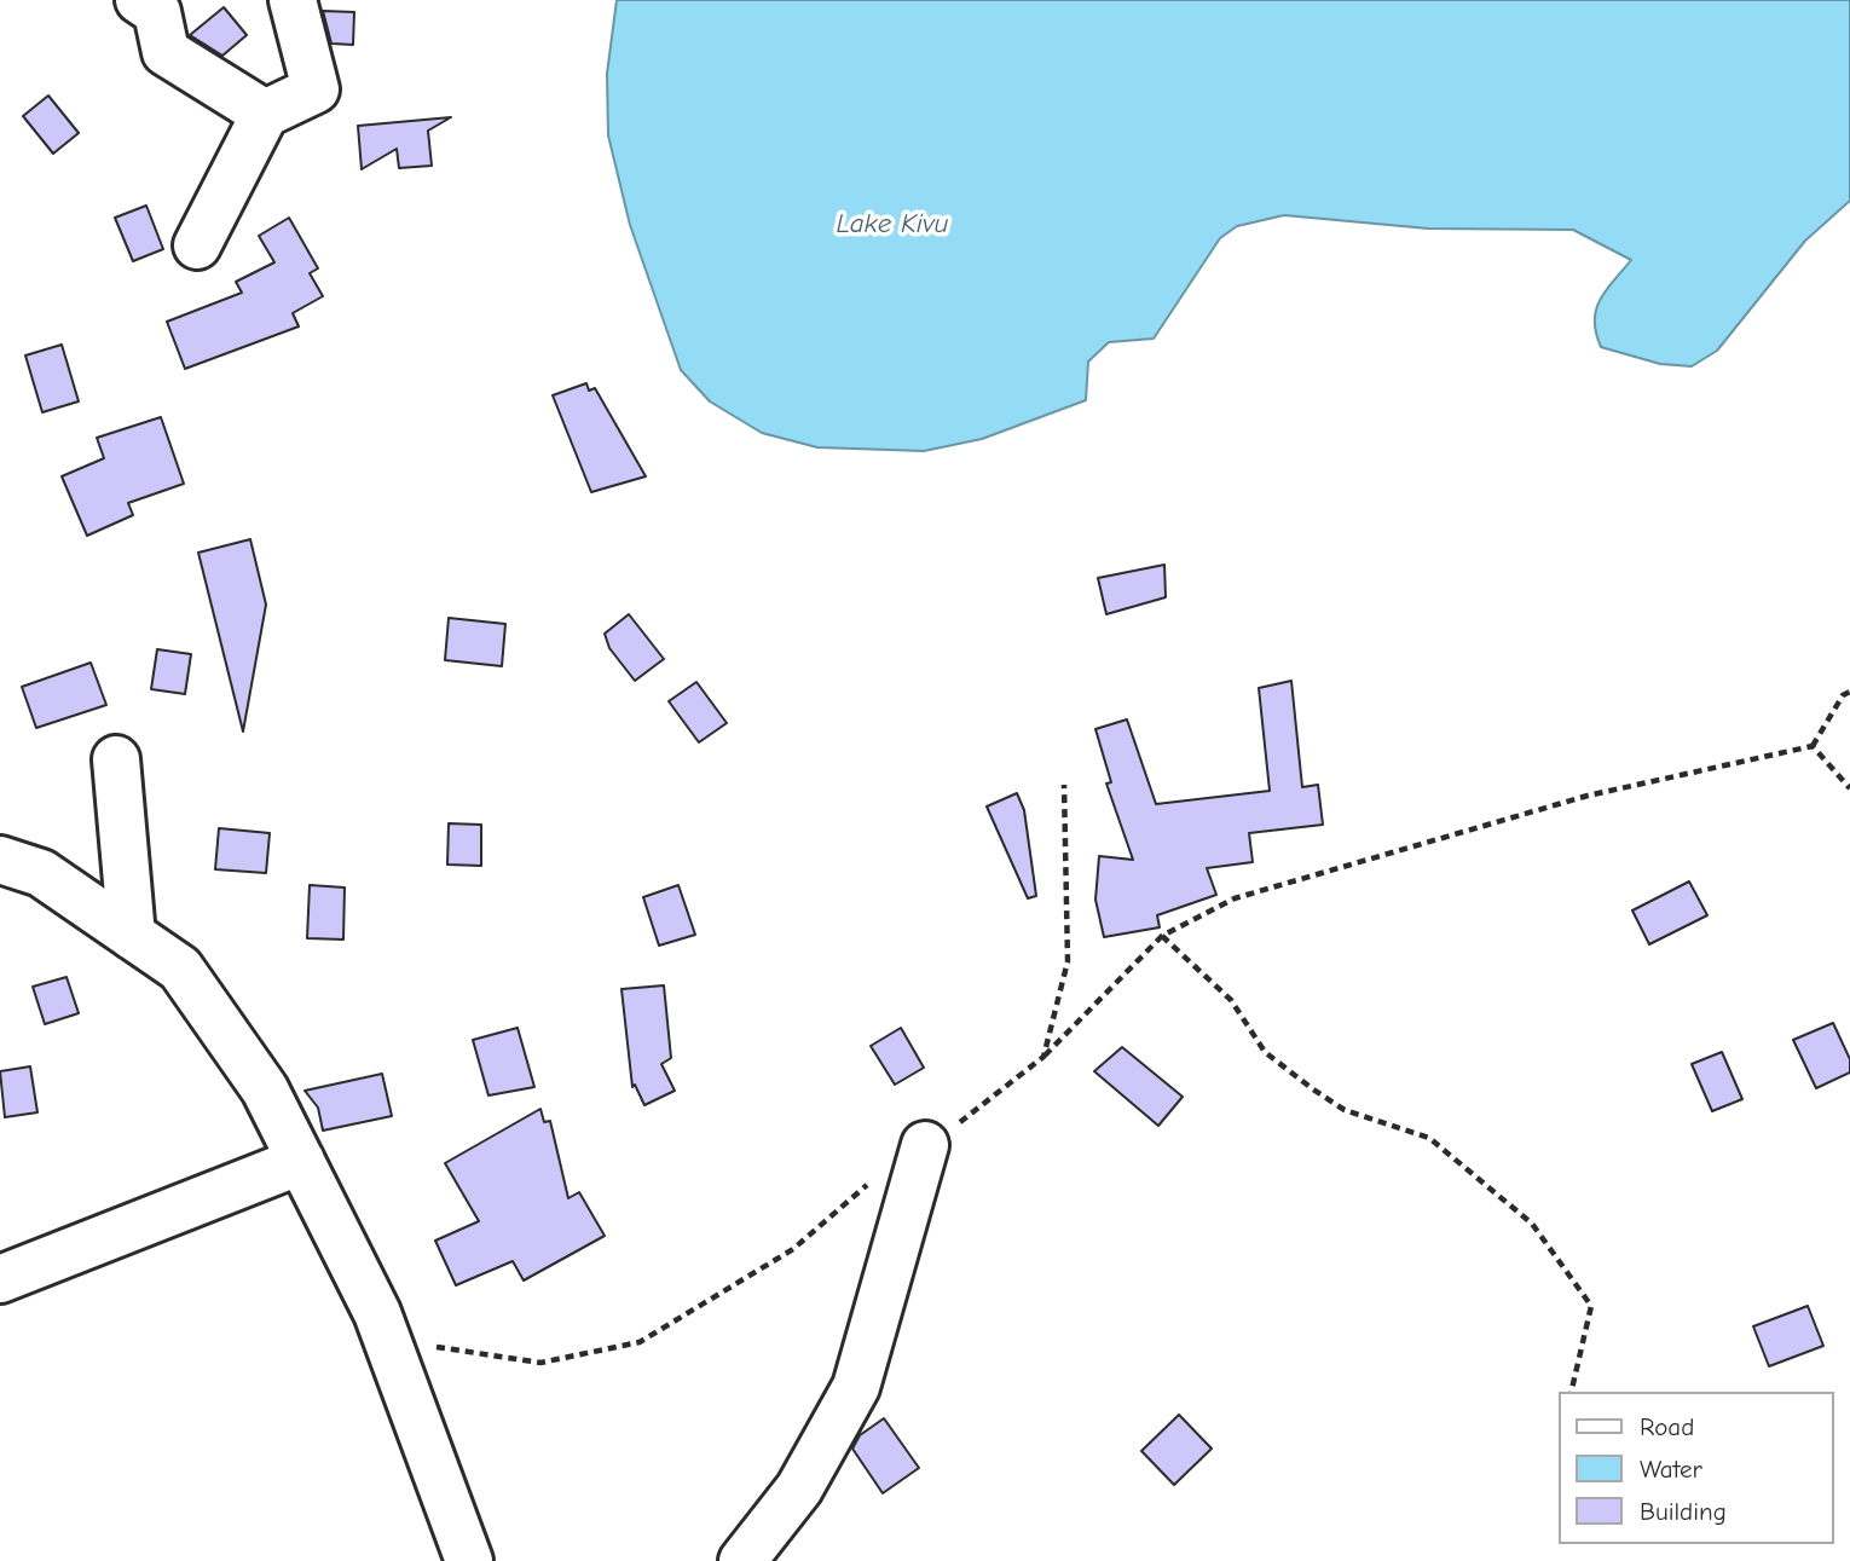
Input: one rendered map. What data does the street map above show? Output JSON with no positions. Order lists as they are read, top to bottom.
{
  "water": ["Lake Kivu"],
  "legend": ["Road", "Water", "Building"]
}
